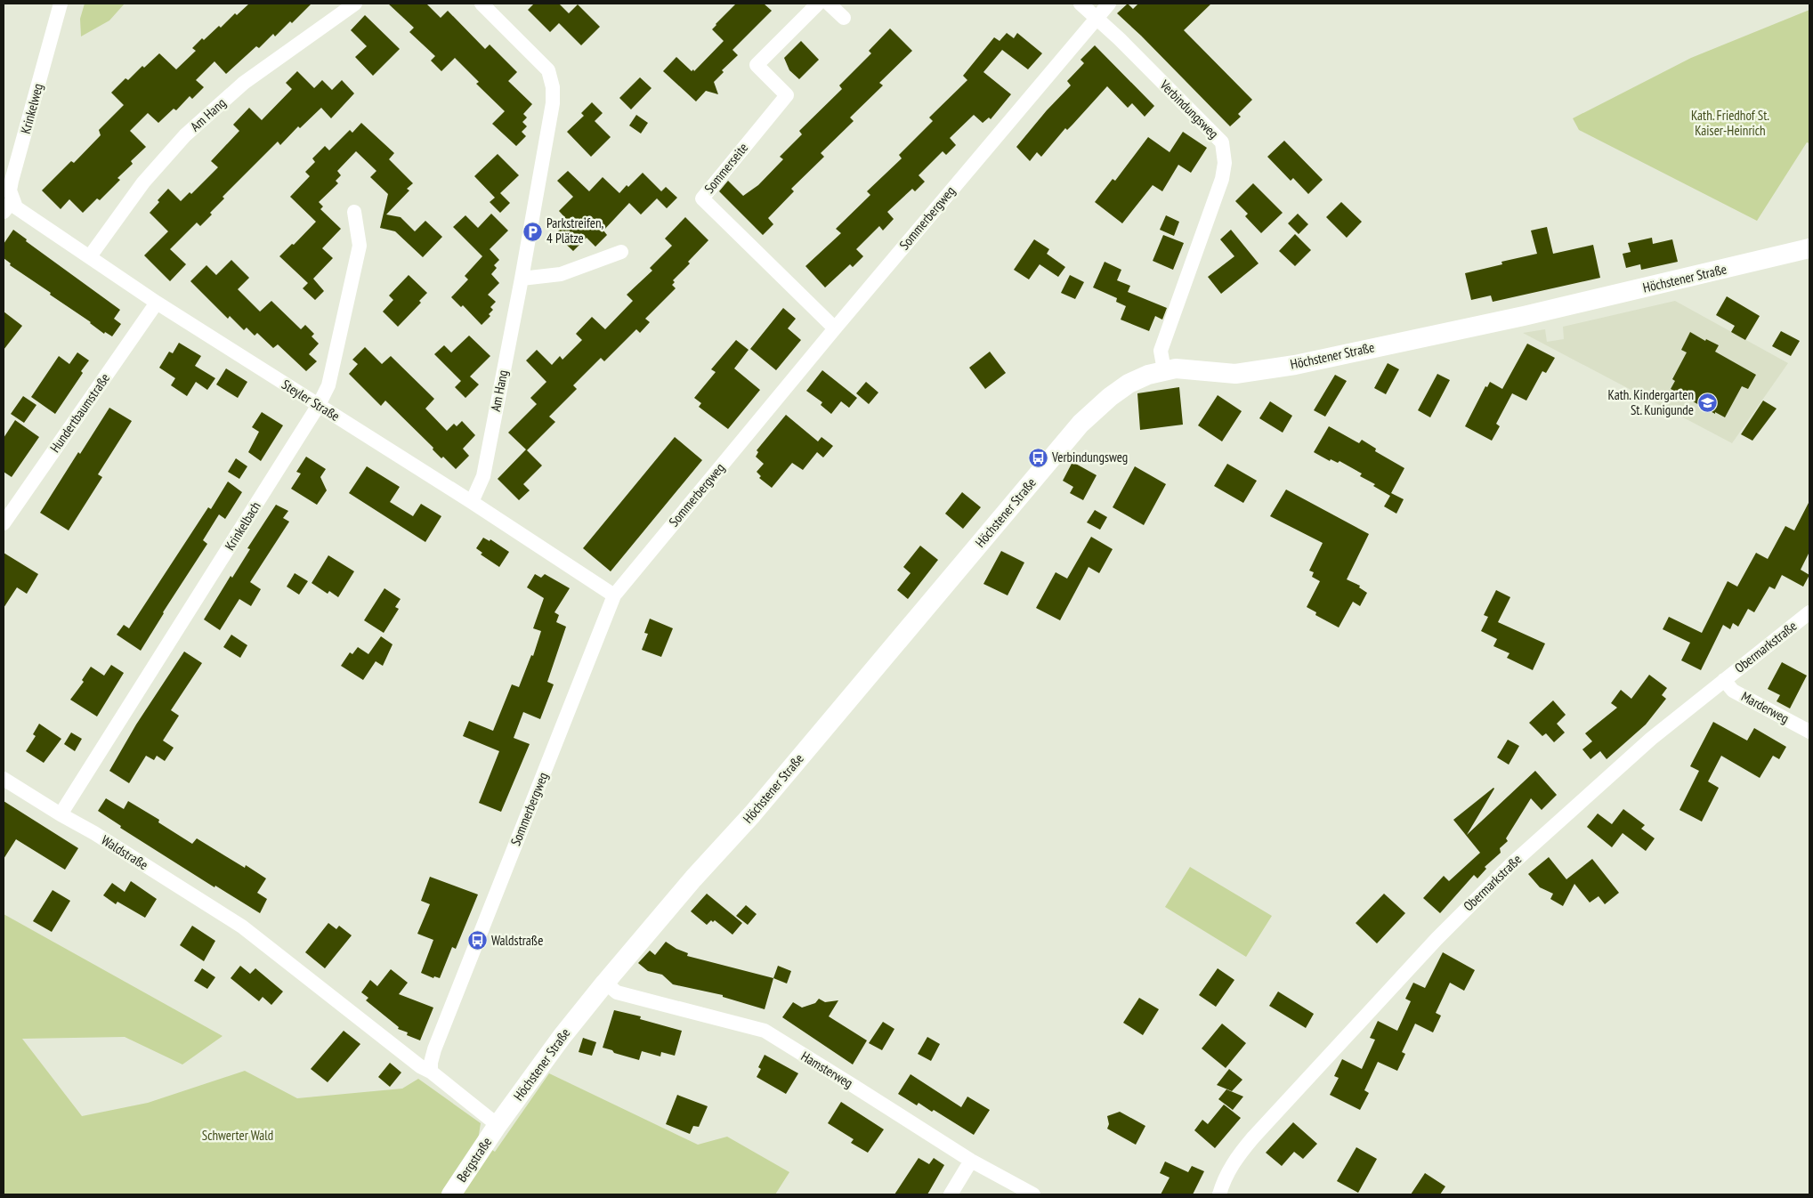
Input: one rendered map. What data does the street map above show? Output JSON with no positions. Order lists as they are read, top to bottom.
{
  "streets": {
    "main road": ["Höchstener Straße", "Bergstraße"],
    "street": [
      "Krinkelweg",
      "Verbindungsweg",
      "Am Hang",
      "Sommerseite",
      "Sommerbergweg",
      "Steyler Straße",
      "Hundertbaumstraße",
      "Krinkelbach",
      "Obermarkstraße",
      "Marderweg",
      "Waldstraße",
      "Hamsterweg"
    ]
  },
  "crossings": [
    ["Krinkelweg", "Steyler Straße"],
    ["Verbindungsweg", "Sommerbergweg"],
    ["Verbindungsweg", "Höchstener Straße"],
    ["Am Hang", "Steyler Straße"],
    ["Sommerseite", "Sommerbergweg"],
    ["Sommerbergweg", "Steyler Straße"],
    ["Sommerbergweg", "Waldstraße"],
    ["Höchstener Straße", "Waldstraße"],
    ["Höchstener Straße", "Hamsterweg"],
    ["Höchstener Straße", "Bergstraße"],
    ["Steyler Straße", "Hundertbaumstraße"],
    ["Steyler Straße", "Krinkelbach"],
    ["Krinkelbach", "Waldstraße"],
    ["Obermarkstraße", "Marderweg"],
    ["Waldstraße", "Bergstraße"]
  ],
  "parks": ["Kath. Friedhof St. Kaiser-Heinrich", "Schwerter Wald"],
  "places": {
    "parking": ["Parkstreifen, 4 Plätze"],
    "school or university": ["Kath. Kindergarten St. Kunigunde"],
    "bus stop": ["Verbindungsweg", "Waldstraße"]
  }
}
